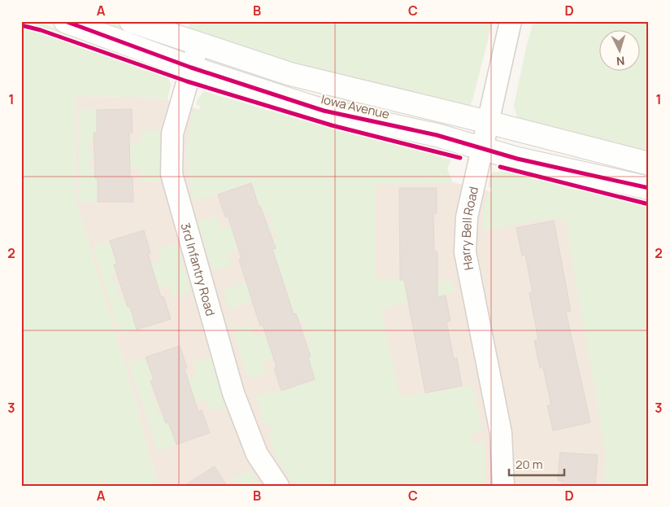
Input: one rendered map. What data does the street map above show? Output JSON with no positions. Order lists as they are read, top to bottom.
{
  "streets": {
    "street": ["Iowa Avenue", "Harry Bell Road", "3rd Infantry Road"]
  },
  "crossings": [
    ["Iowa Avenue", "Harry Bell Road"],
    ["Iowa Avenue", "3rd Infantry Road"]
  ],
  "scale_bar": "20 m",
  "north": "bottom",
  "grid": {
    "columns": [
      "A",
      "B",
      "C",
      "D"
    ],
    "rows": ["1", "2", "3"]
  }
}
